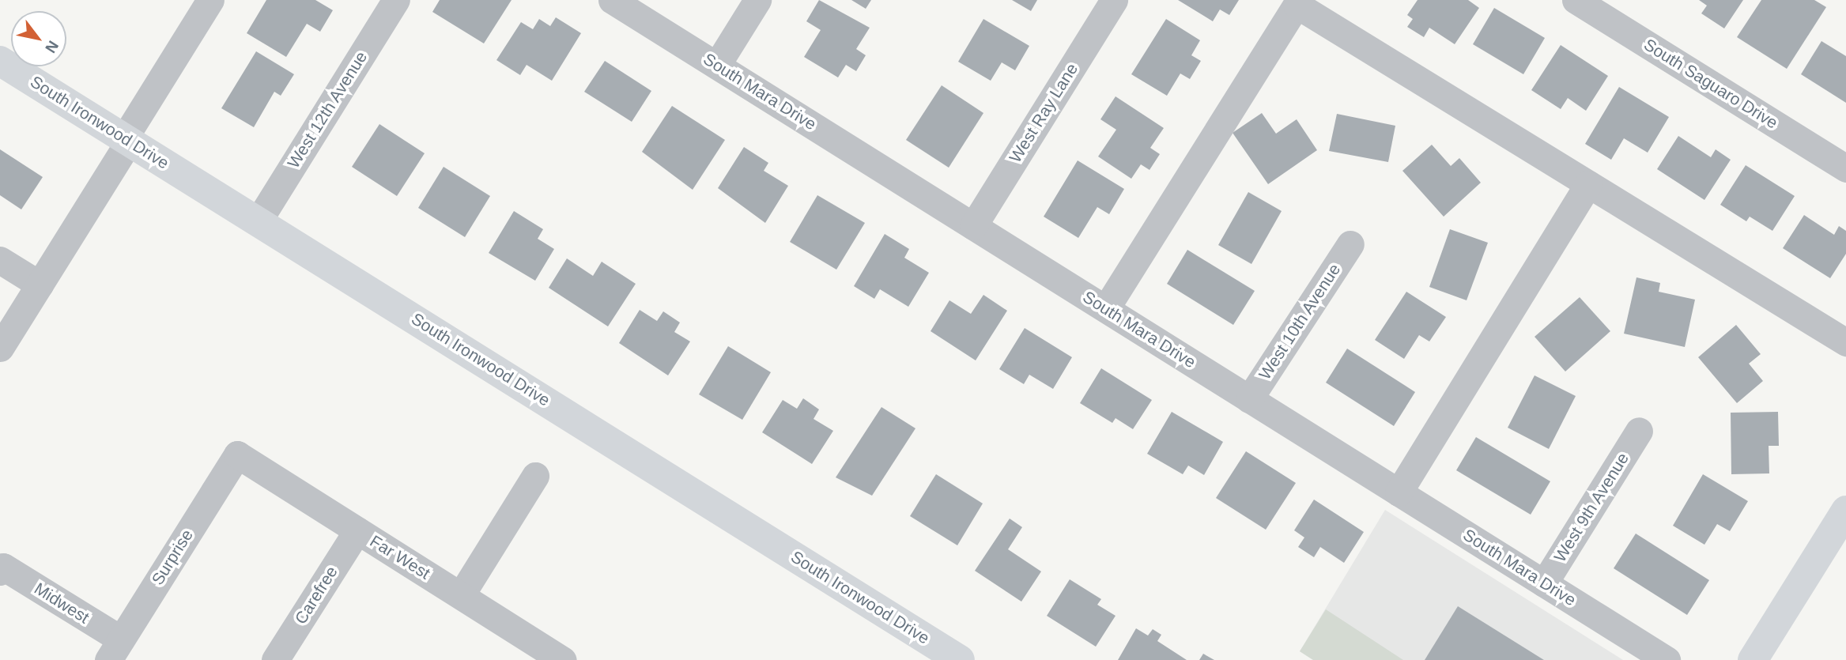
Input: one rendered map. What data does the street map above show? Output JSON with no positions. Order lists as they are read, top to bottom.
{
  "streets": {
    "main road": ["South Ironwood Drive"],
    "street": [
      "South Saguaro Drive",
      "South Mara Drive",
      "West 12th Avenue",
      "West Ray Lane",
      "West 10th Avenue",
      "West 9th Avenue",
      "Surprise",
      "Far West",
      "Carefree",
      "Midwest"
    ]
  },
  "crossings": [
    ["South Mara Drive", "West Ray Lane"],
    ["South Mara Drive", "West 10th Avenue"],
    ["South Mara Drive", "West 9th Avenue"],
    ["West 12th Avenue", "South Ironwood Drive"],
    ["Surprise", "Far West"],
    ["Surprise", "Midwest"],
    ["Far West", "Carefree"]
  ],
  "north": "bottom right"
}
